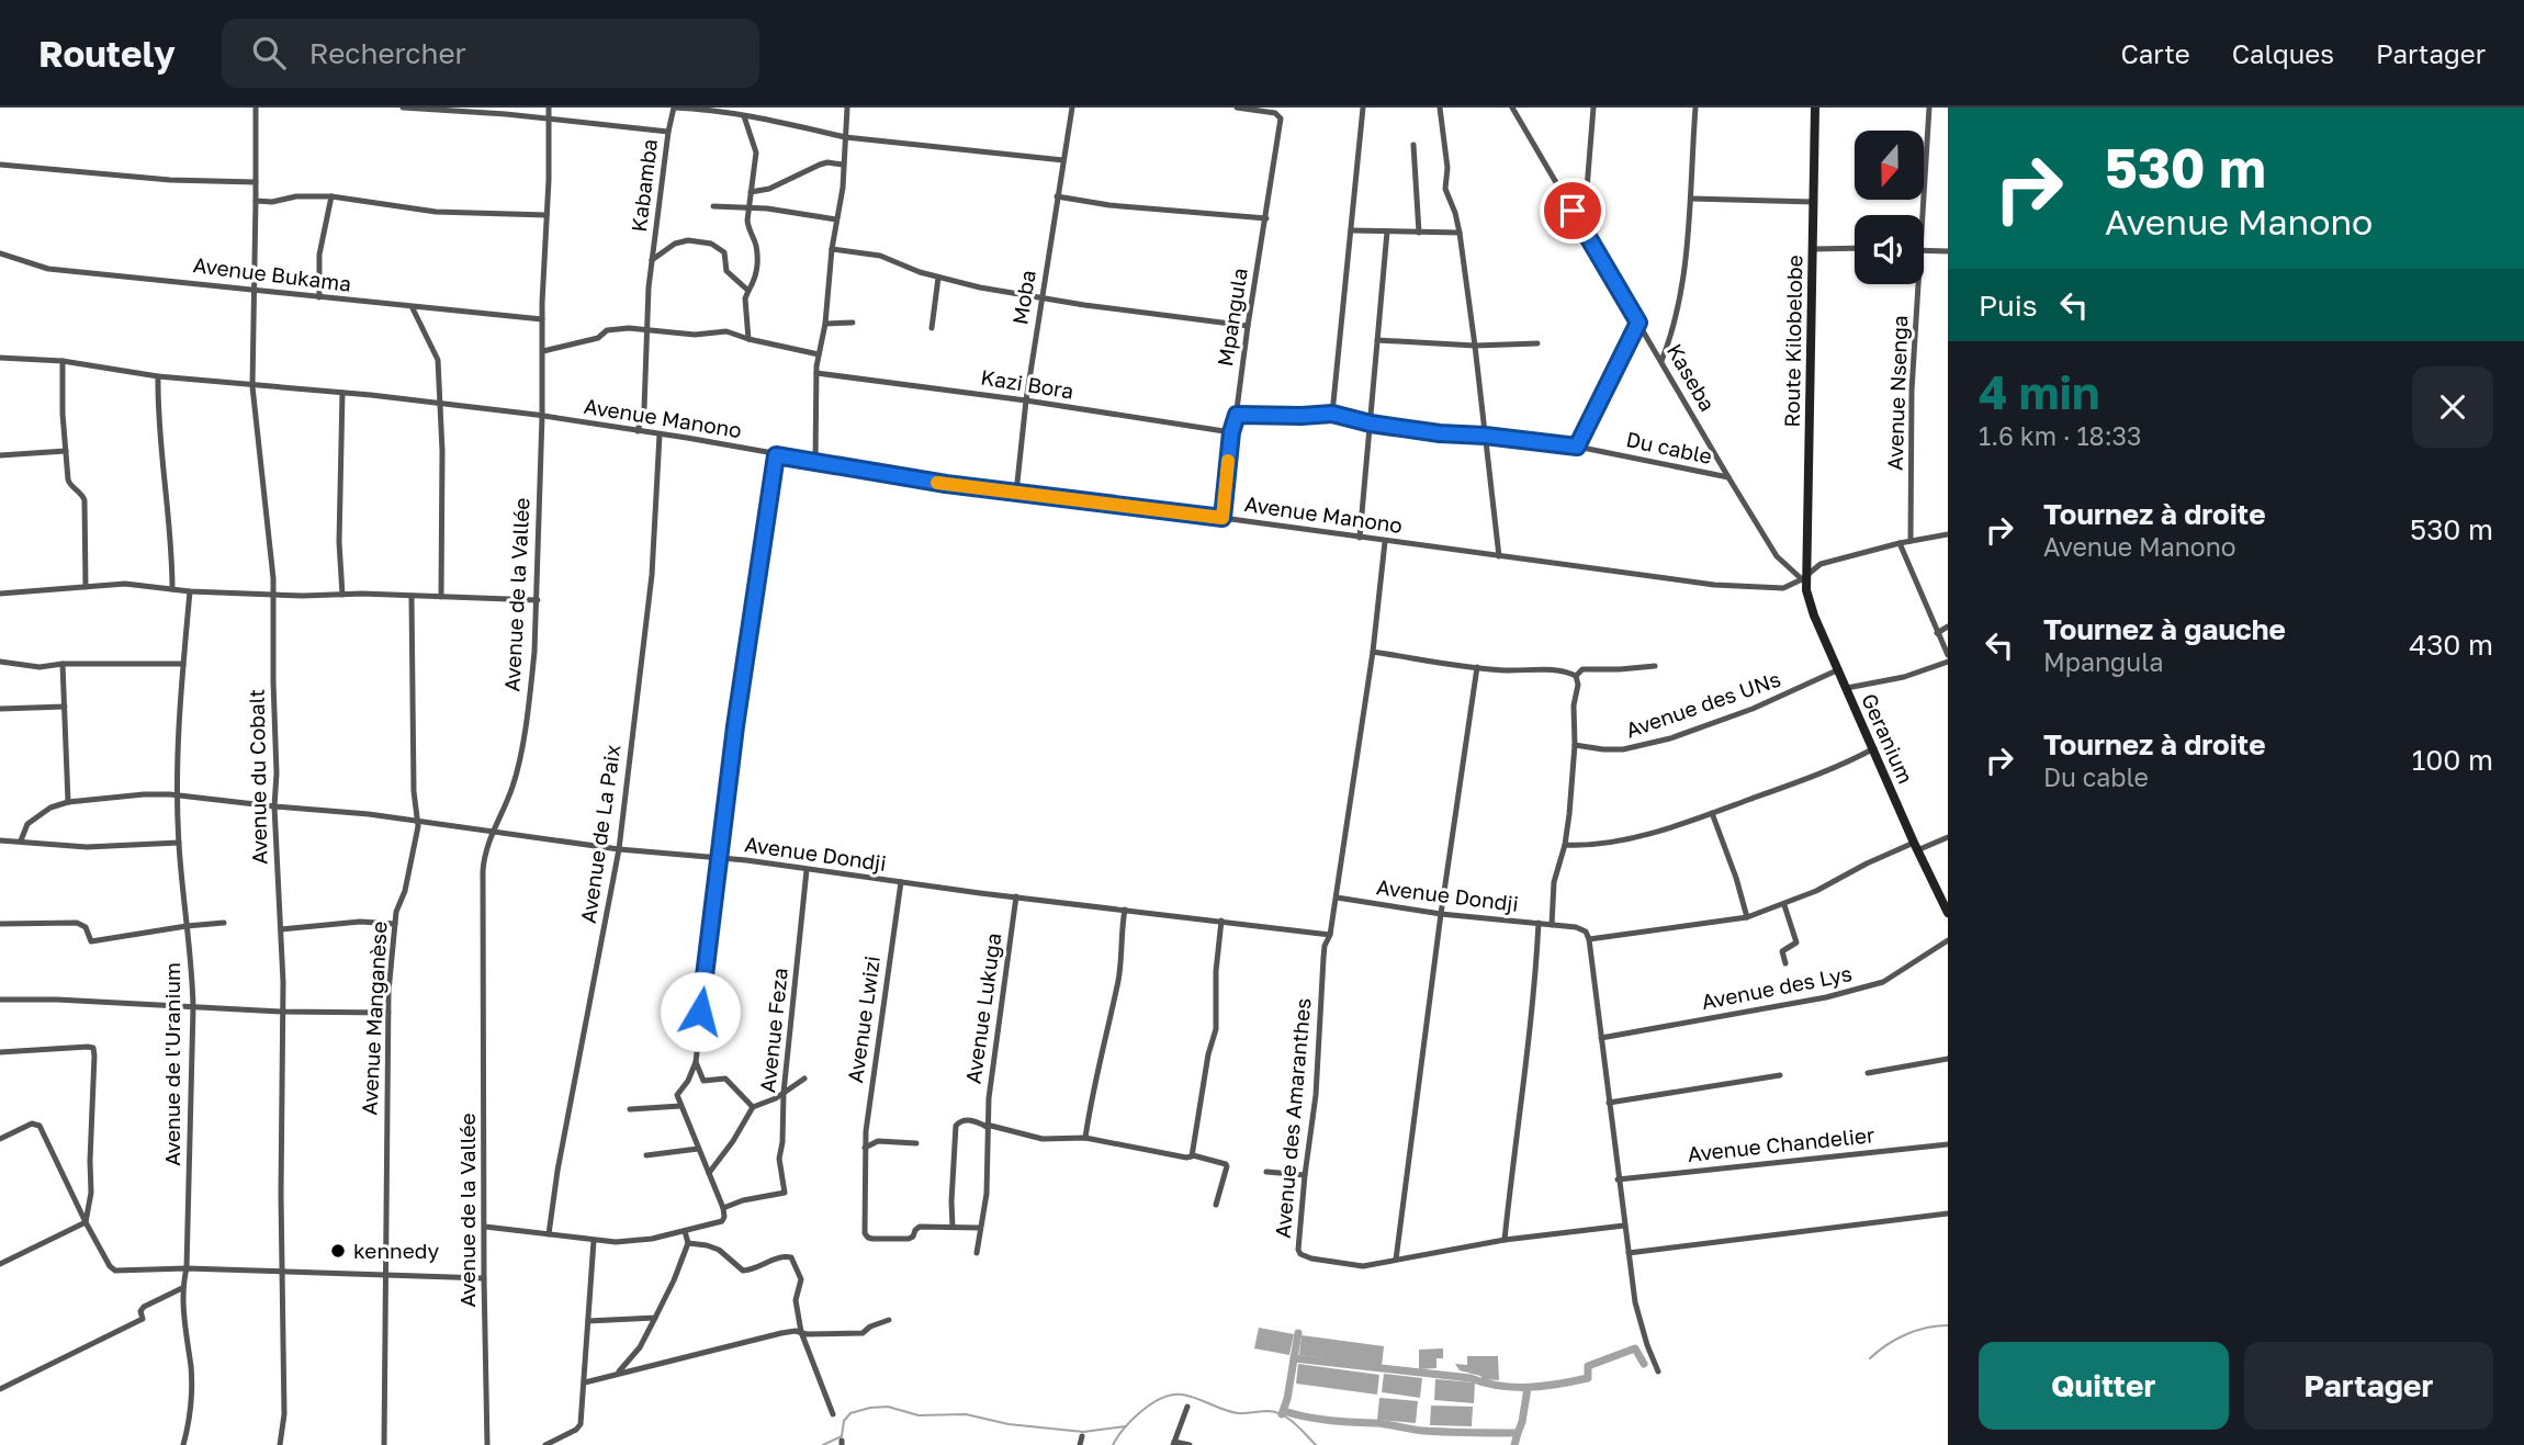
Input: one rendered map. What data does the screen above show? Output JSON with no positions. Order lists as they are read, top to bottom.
{
  "streets": {
    "street": [
      "Kabamba",
      "Avenue Bukama",
      "Moba",
      "Mpangula",
      "Route Kilobelobe",
      "Kaseba",
      "Kazi Bora",
      "Avenue Nsenga",
      "Avenue Manono",
      "Du cable",
      "Avenue de la Vallée",
      "Avenue des UNs",
      "Geranium",
      "Avenue du Cobalt",
      "Avenue de La Paix",
      "Avenue Dondji",
      "Avenue des Lys",
      "Avenue Lukuga",
      "Avenue Manganèse",
      "Avenue Lwizi",
      "Avenue Feza",
      "Avenue de l'Uranium",
      "Avenue des Amaranthes",
      "Avenue Chandelier"
    ]
  },
  "crossings": [
    ["Kabamba", "Moba"],
    ["Kabamba", "Avenue Manono"],
    ["Avenue Bukama", "Avenue de la Vallée"],
    ["Avenue Bukama", "Avenue du Cobalt"],
    ["Moba", "Kazi Bora"],
    ["Moba", "Avenue Manono"],
    ["Mpangula", "Kazi Bora"],
    ["Mpangula", "Avenue Manono"],
    ["Mpangula", "Du cable"],
    ["Route Kilobelobe", "Kaseba"],
    ["Route Kilobelobe", "Avenue Manono"],
    ["Route Kilobelobe", "Geranium"],
    ["Kaseba", "Avenue Manono"],
    ["Kaseba", "Du cable"],
    ["Kaseba", "Geranium"],
    ["Avenue Nsenga", "Avenue Manono"],
    ["Avenue Manono", "Avenue de la Vallée"],
    ["Avenue Manono", "Geranium"],
    ["Avenue Manono", "Avenue du Cobalt"],
    ["Avenue Manono", "Avenue de La Paix"],
    ["Avenue de la Vallée", "Avenue Dondji"],
    ["Avenue des UNs", "Geranium"],
    ["Avenue du Cobalt", "Avenue Dondji"],
    ["Avenue de La Paix", "Avenue Dondji"],
    ["Avenue Dondji", "Avenue Lukuga"],
    ["Avenue Dondji", "Avenue Manganèse"],
    ["Avenue Dondji", "Avenue Lwizi"],
    ["Avenue Dondji", "Avenue Feza"],
    ["Avenue Dondji", "Avenue de l'Uranium"],
    ["Avenue Dondji", "Avenue des Amaranthes"]
  ],
  "places": ["kennedy"],
  "north": "bottom",
  "page": {
    "header": "Routely",
    "search": "Rechercher",
    "nav": ["Carte", "Calques", "Partager"],
    "turn": ["530 m", "Avenue Manono"],
    "then": "Puis",
    "heading": ["4 min", "1.6 km · 18:33"],
    "list": [
      {
        "name": "Tournez à droite",
        "note": "Avenue Manono",
        "value": "530 m"
      },
      {
        "name": "Tournez à gauche",
        "note": "Mpangula",
        "value": "430 m"
      },
      {
        "name": "Tournez à droite",
        "note": "Du cable",
        "value": "100 m"
      }
    ],
    "buttons": ["Quitter", "Partager"]
  }
}
